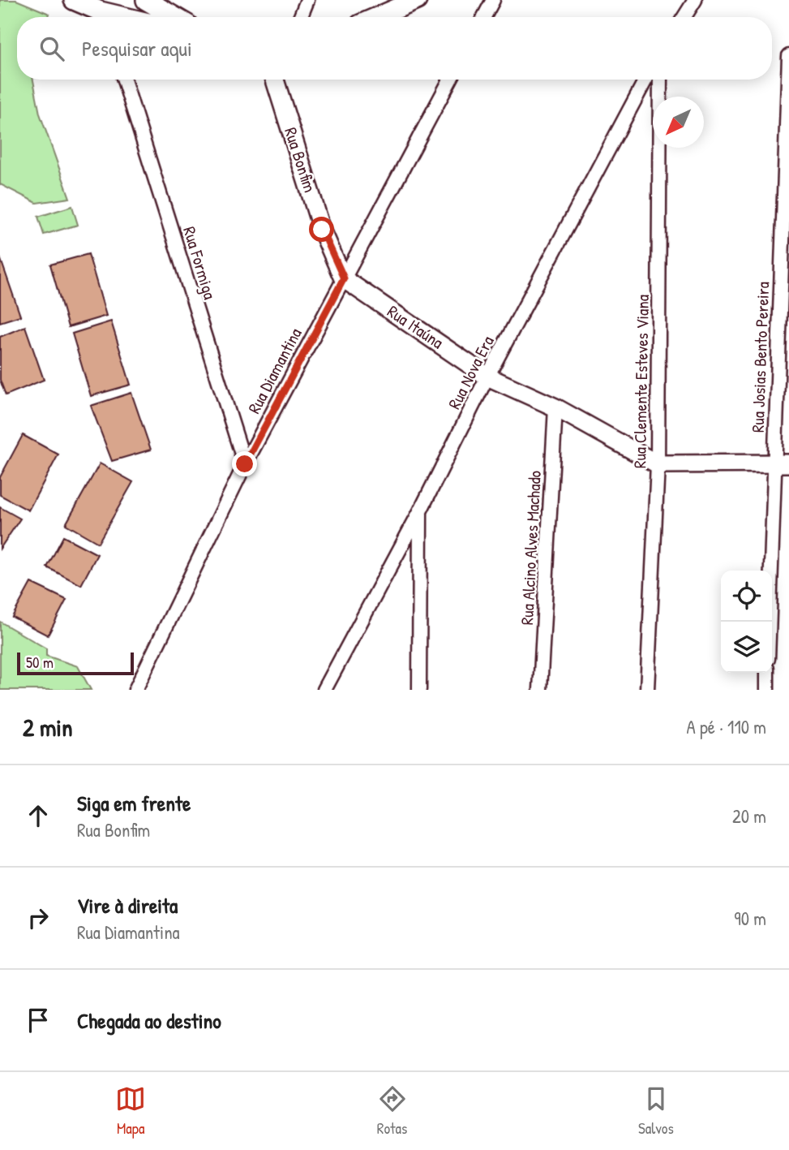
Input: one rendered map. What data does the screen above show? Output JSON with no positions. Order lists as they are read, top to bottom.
{
  "streets": {
    "street": [
      "Rua Bonfim",
      "Rua Formiga",
      "Rua Itaúna",
      "Rua Josias Bento Pereira",
      "Rua Diamantina",
      "Rua Nova Era",
      "Rua Clemente Esteves Viana",
      "Rua Alcino Alves Machado"
    ]
  },
  "crossings": [
    ["Rua Bonfim", "Rua Itaúna"],
    ["Rua Bonfim", "Rua Diamantina"],
    ["Rua Formiga", "Rua Diamantina"],
    ["Rua Itaúna", "Rua Diamantina"],
    ["Rua Itaúna", "Rua Nova Era"],
    ["Rua Itaúna", "Rua Clemente Esteves Viana"],
    ["Rua Itaúna", "Rua Alcino Alves Machado"]
  ],
  "scale_bar": "50 m",
  "north": "bottom left",
  "page": {
    "search": "Pesquisar aqui",
    "scale": "50 m",
    "heading": ["2 min", "A pé · 110 m"],
    "list": [
      ["Siga em frente", "Rua Bonfim", "20 m"],
      ["Vire à direita", "Rua Diamantina", "90 m"],
      "Chegada ao destino"
    ],
    "nav": ["Mapa", "Rotas", "Salvos"]
  }
}
